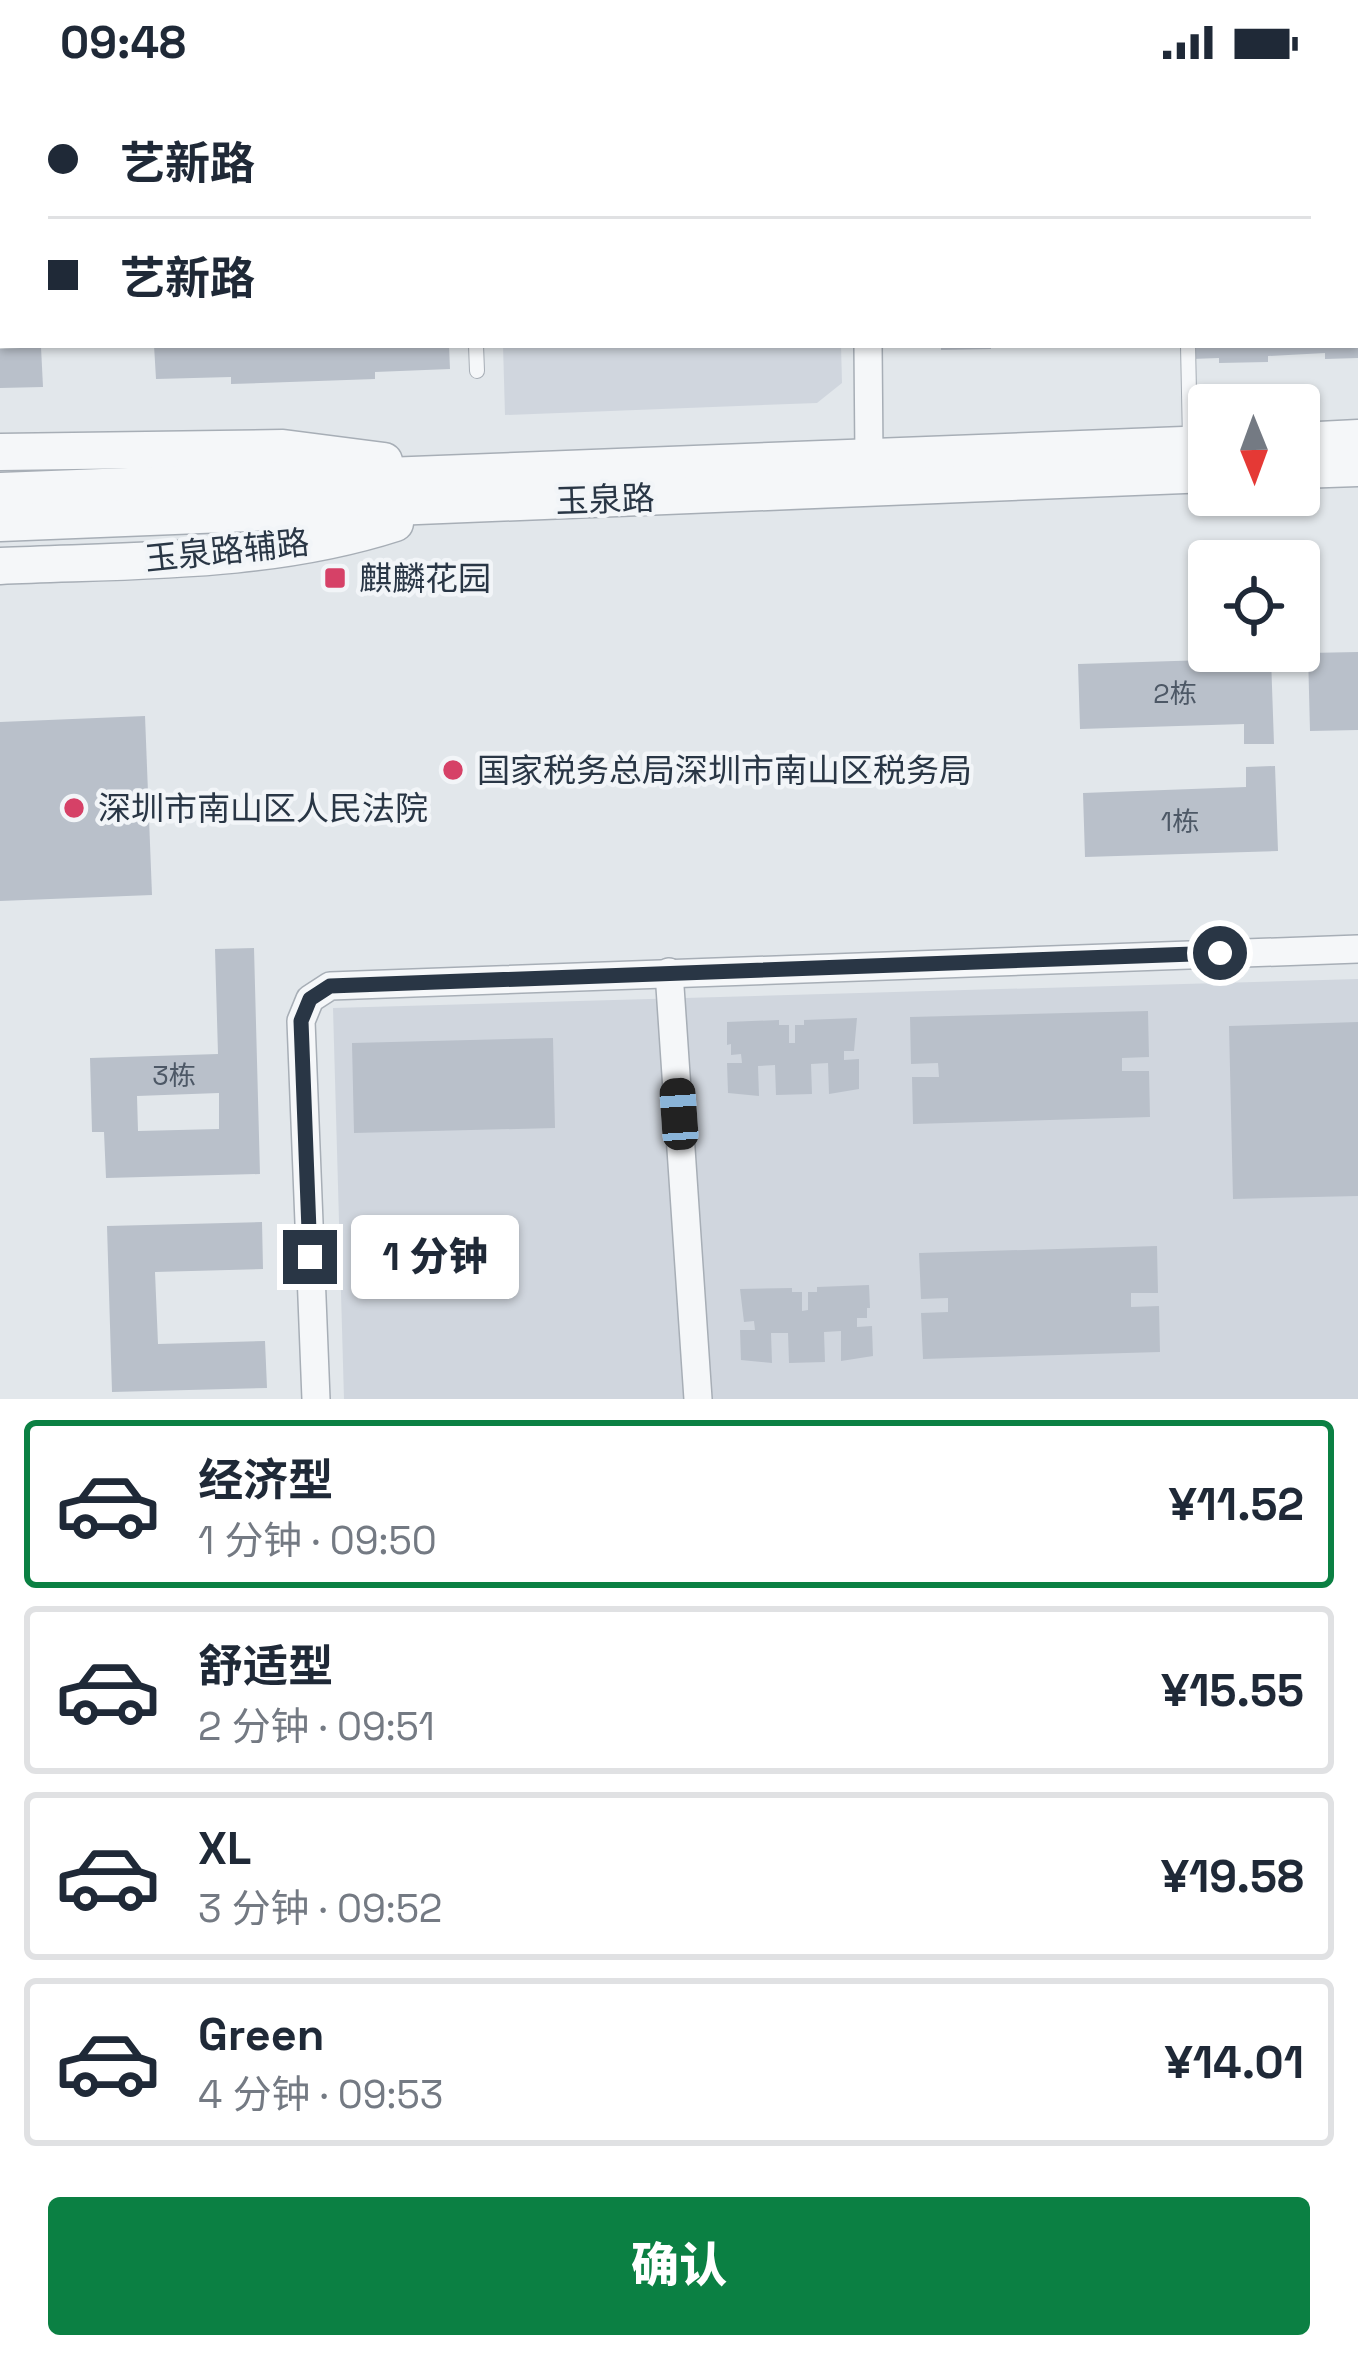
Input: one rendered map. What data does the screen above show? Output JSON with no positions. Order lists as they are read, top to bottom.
{
  "streets": {
    "street": ["玉泉路", "玉泉路辅路"]
  },
  "crossings": [
    ["玉泉路", "玉泉路辅路"]
  ],
  "places": {
    "transit": ["麒麟花园"],
    "other": ["国家税务总局深圳市南山区税务局", "深圳市南山区人民法院"]
  },
  "house_numbers": ["2栋", "1栋", "3栋"],
  "north": "bottom",
  "page": {
    "status": "09:48",
    "banner": ["艺新路", "艺新路"],
    "bubble": "1 分钟",
    "list": [
      {
        "name": "经济型",
        "note": "1 分钟 · 09:50",
        "value": "¥11.52"
      },
      {
        "name": "舒适型",
        "note": "2 分钟 · 09:51",
        "value": "¥15.55"
      },
      {
        "name": "XL",
        "note": "3 分钟 · 09:52",
        "value": "¥19.58"
      },
      {
        "name": "Green",
        "note": "4 分钟 · 09:53",
        "value": "¥14.01"
      }
    ],
    "buttons": "确认"
  }
}
